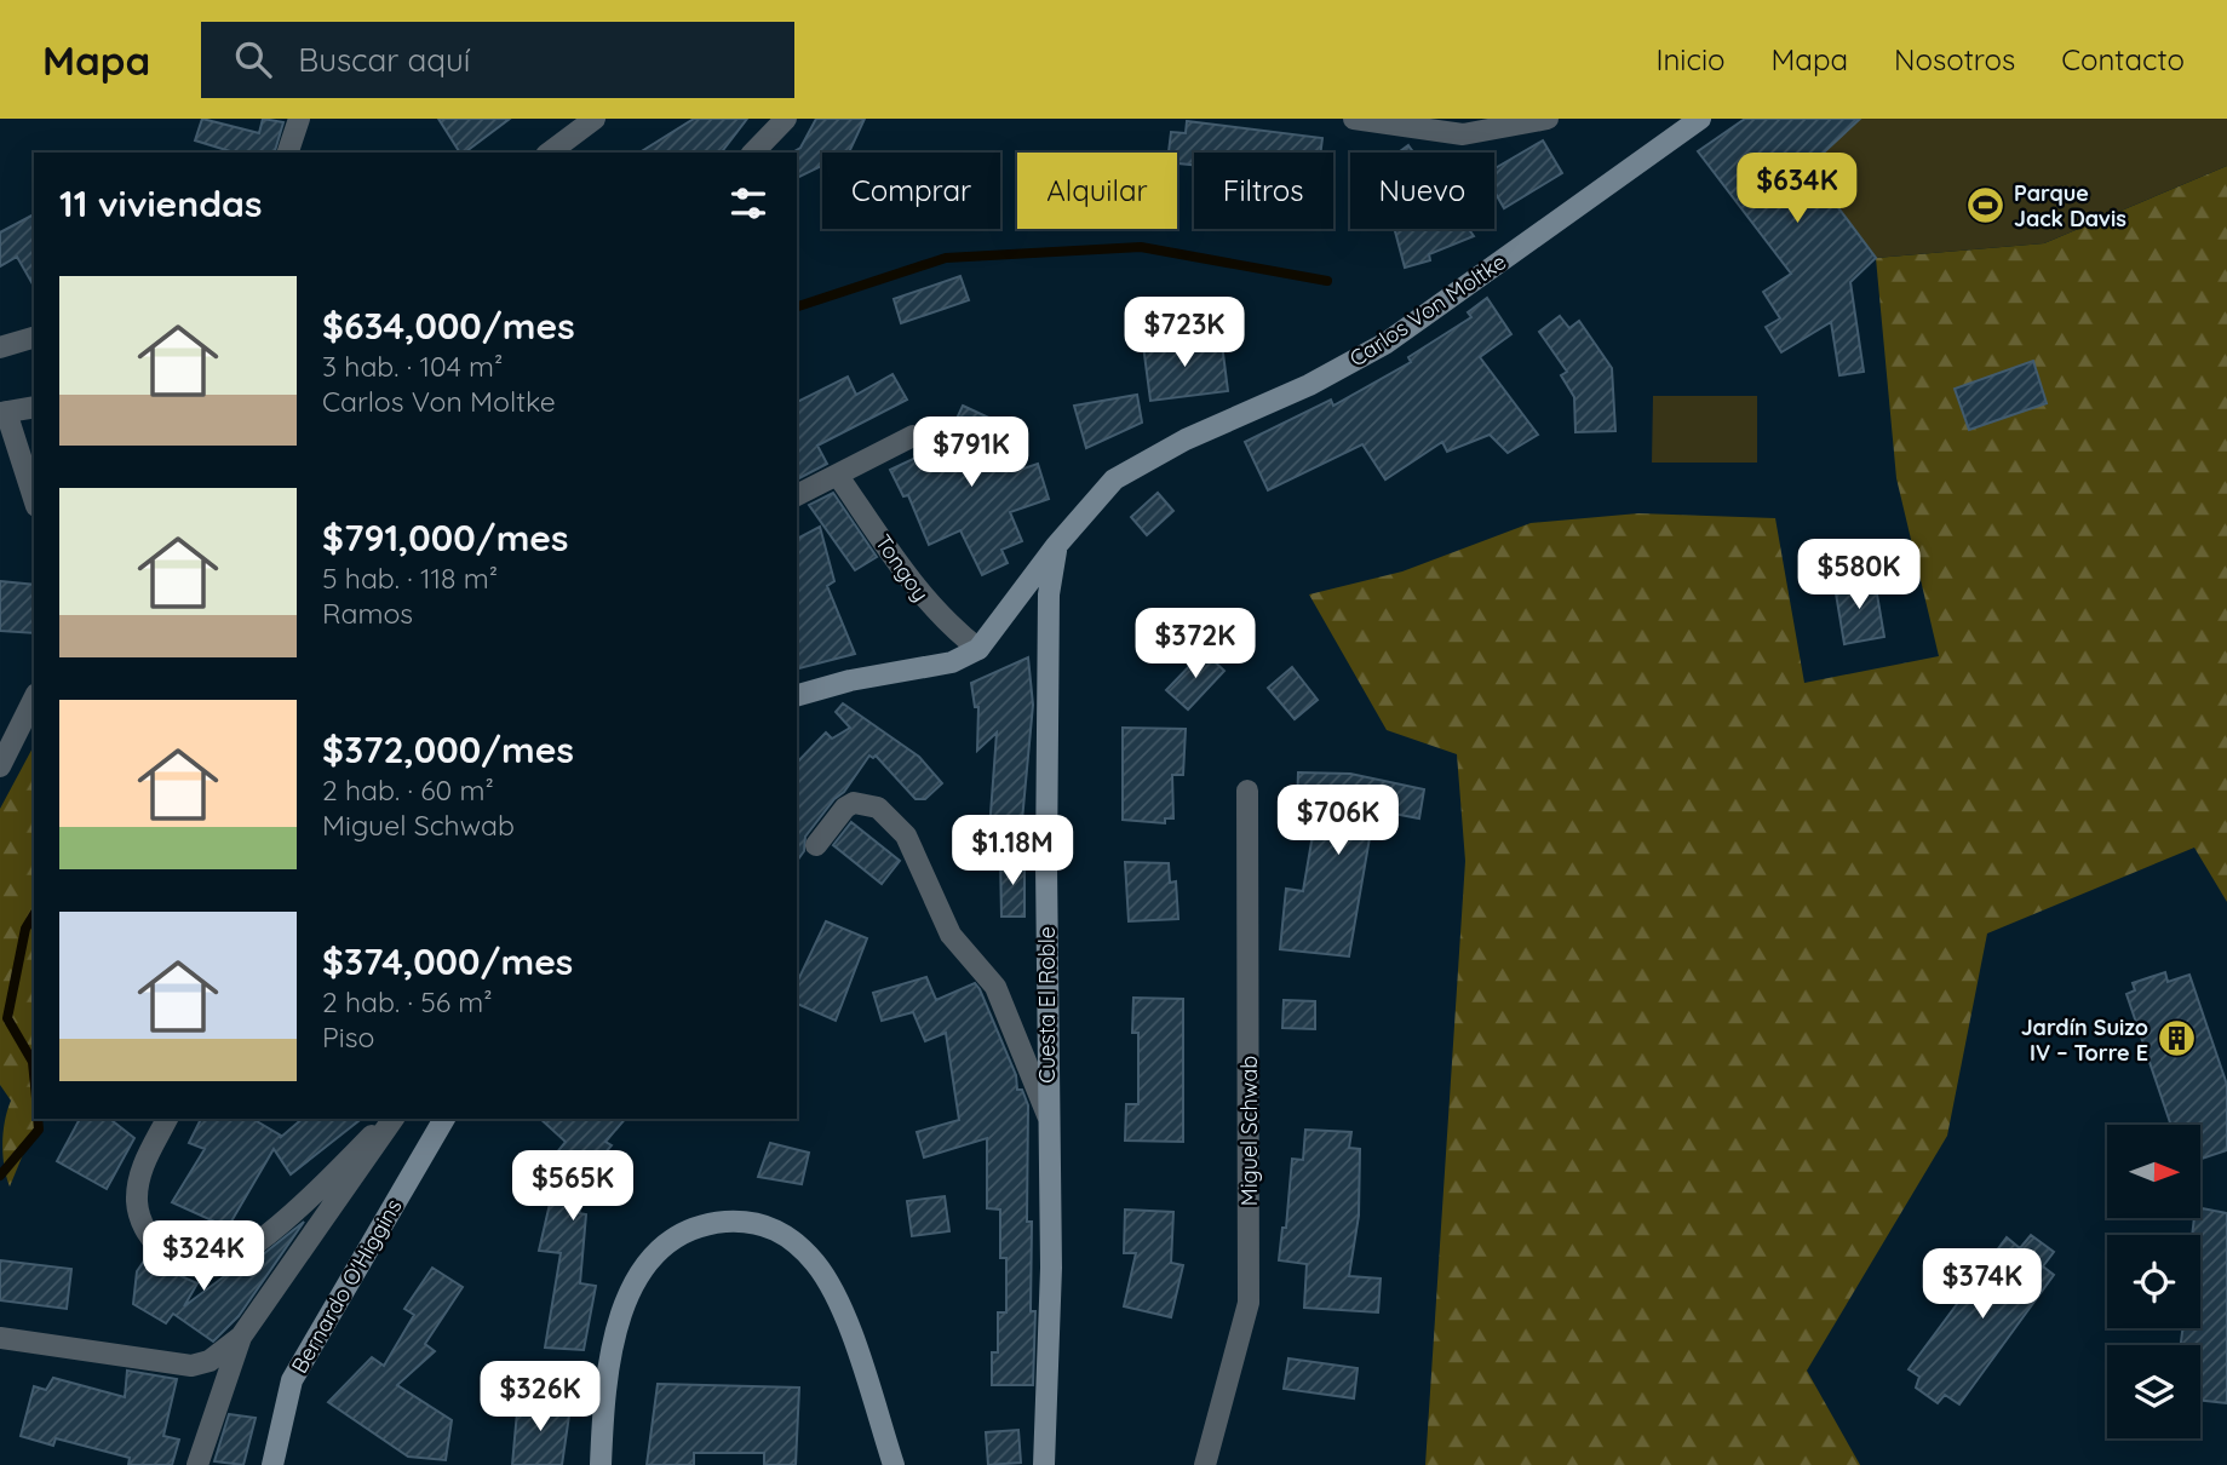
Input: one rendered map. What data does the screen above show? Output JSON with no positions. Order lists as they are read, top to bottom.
{
  "streets": {
    "main road": ["Carlos Von Moltke", "Cuesta El Roble", "Bernardo O'Higgins"],
    "street": ["Tongoy", "Miguel Schwab"]
  },
  "crossings": [
    ["Carlos Von Moltke", "Cuesta El Roble"]
  ],
  "places": {
    "sports": ["Parque Jack Davis"],
    "building": ["Jardín Suizo IV – Torre E"]
  },
  "north": "right",
  "page": {
    "header": "Mapa",
    "search": "Buscar aquí",
    "nav": [
      "Inicio",
      "Mapa",
      "Nosotros",
      "Contacto"
    ],
    "price": [
      "$634K",
      "$723K",
      "$791K",
      "$580K",
      "$372K",
      "$706K",
      "$1.18M",
      "$565K",
      "$324K",
      "$374K",
      "$326K"
    ],
    "chip": [
      "Comprar",
      "Alquilar",
      "Filtros",
      "Nuevo"
    ],
    "heading": "11 viviendas",
    "list": [
      {
        "name": "$634,000/mes",
        "note": "3 hab. · 104 m² · Carlos Von Moltke"
      },
      {
        "name": "$791,000/mes",
        "note": "5 hab. · 118 m² · Ramos"
      },
      {
        "name": "$372,000/mes",
        "note": "2 hab. · 60 m² · Miguel Schwab"
      },
      {
        "name": "$374,000/mes",
        "note": "2 hab. · 56 m² · Piso"
      }
    ]
  }
}
